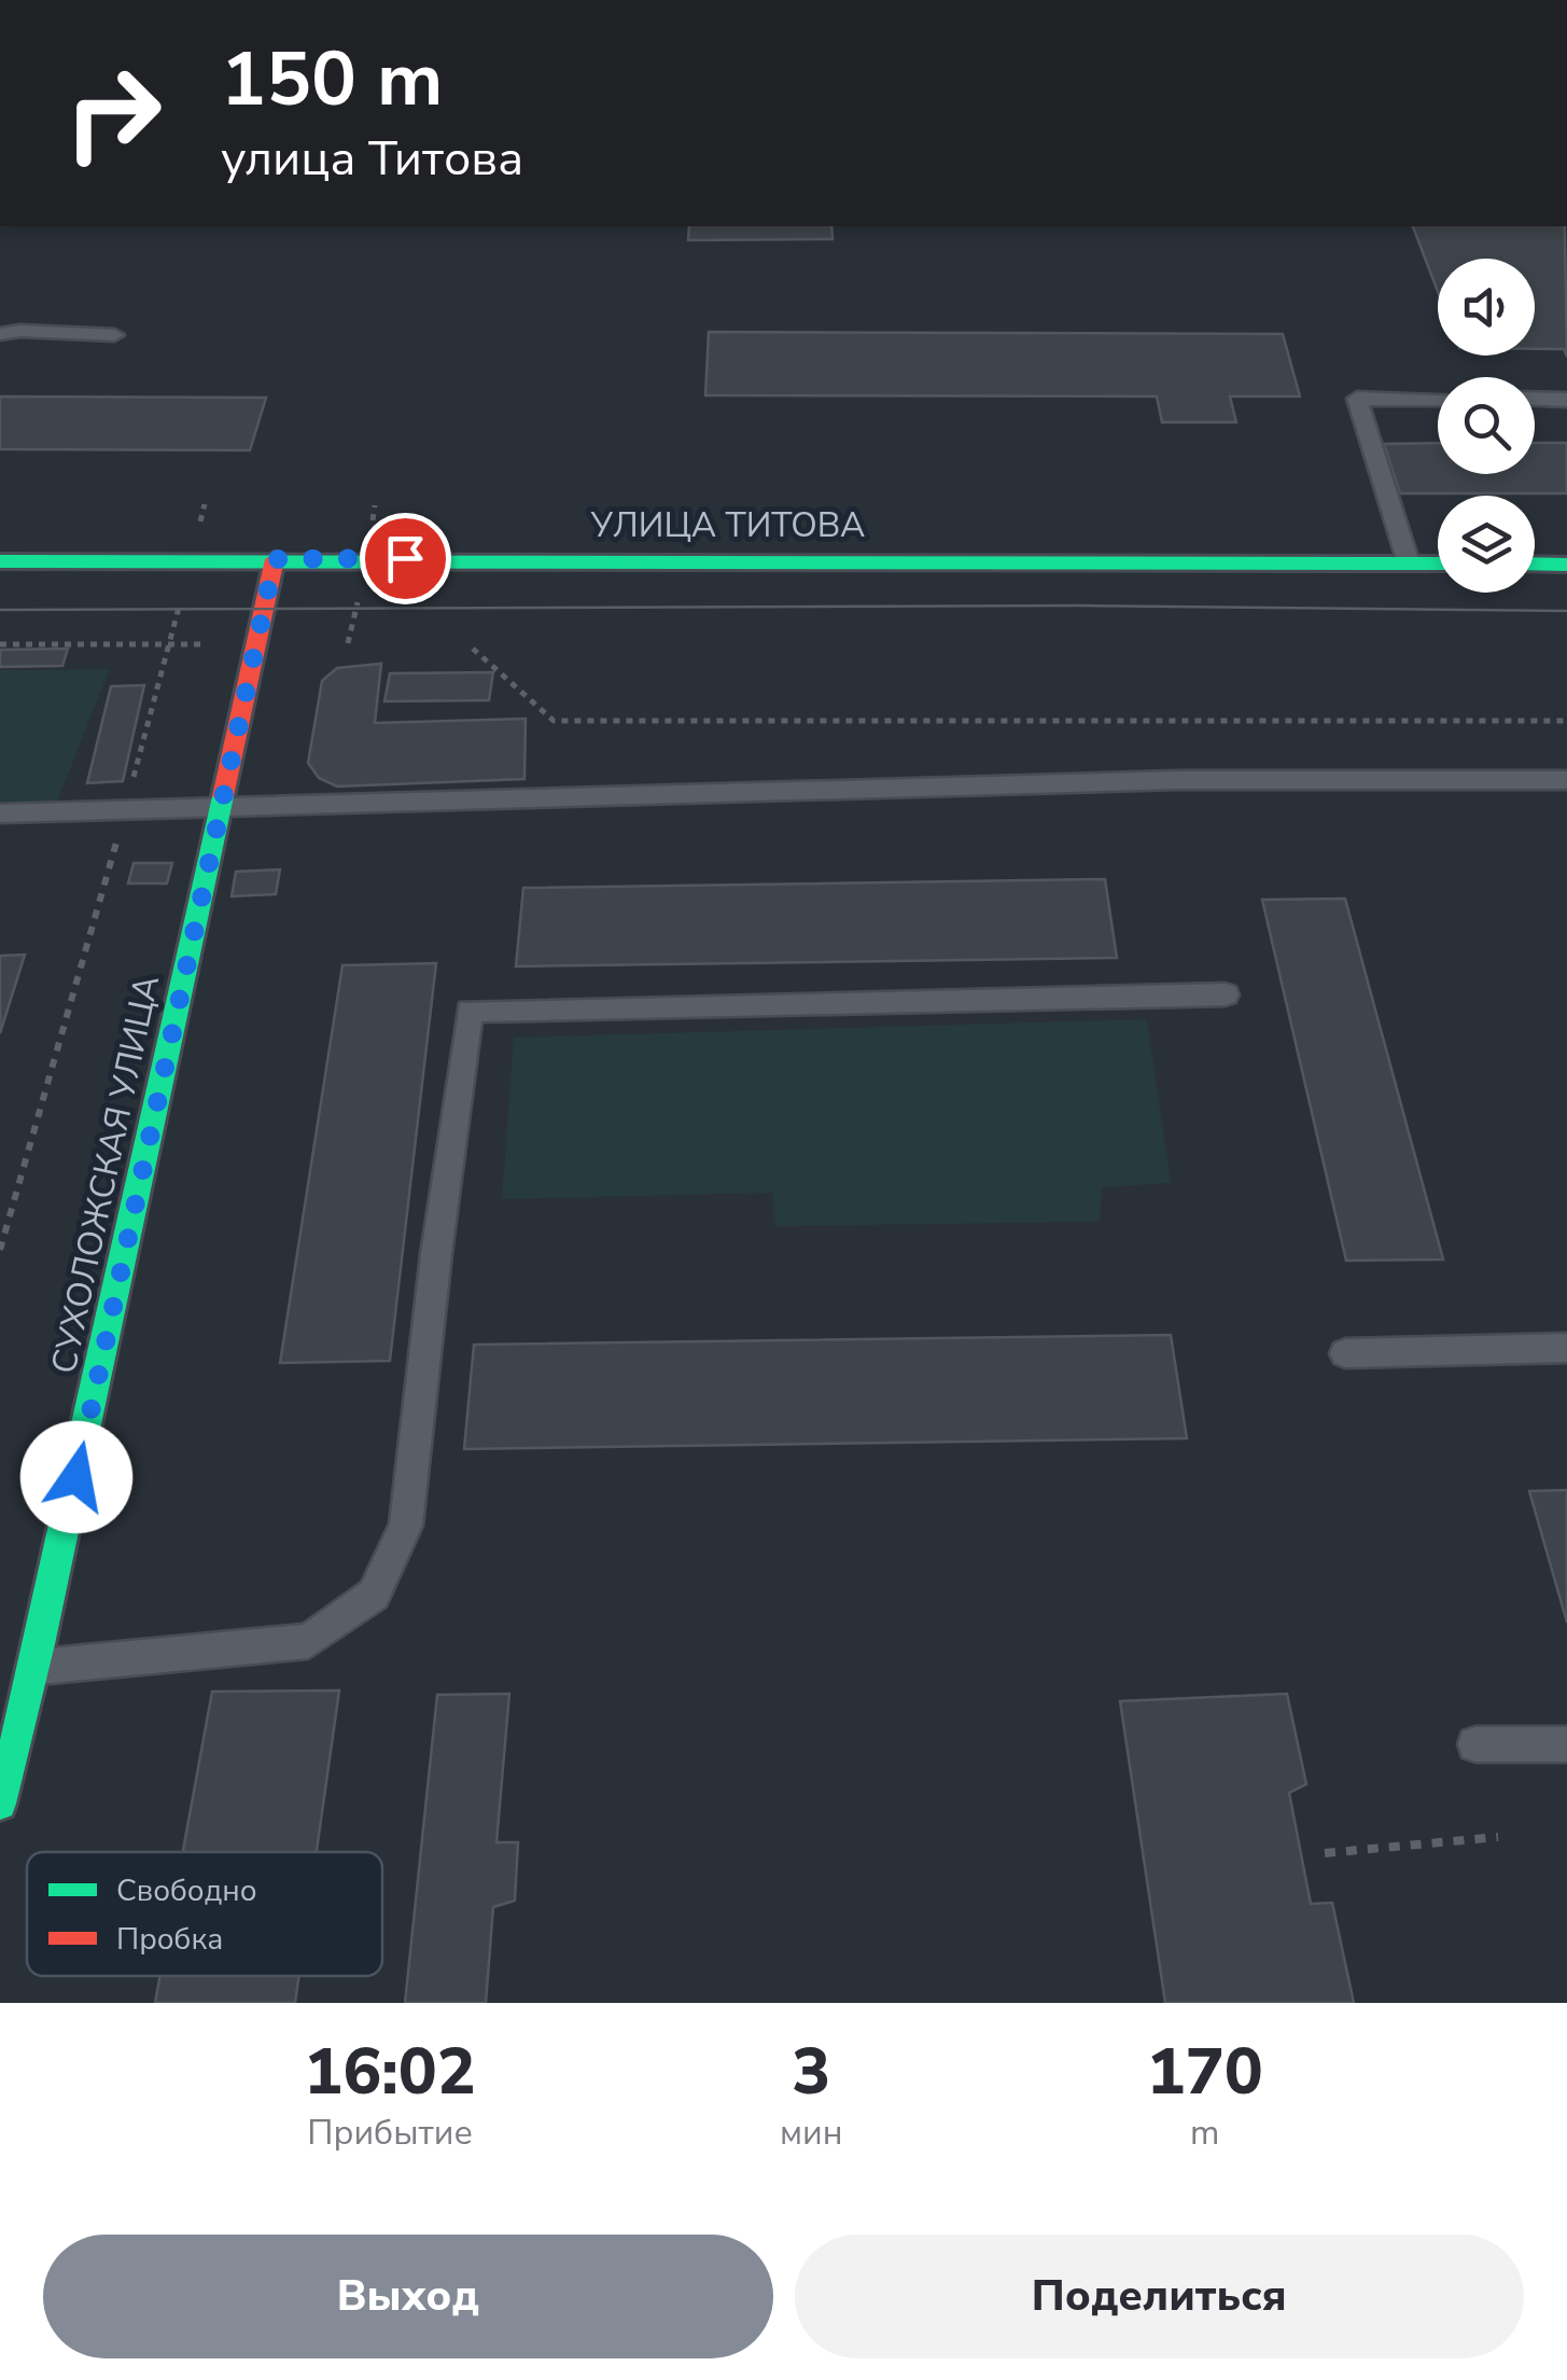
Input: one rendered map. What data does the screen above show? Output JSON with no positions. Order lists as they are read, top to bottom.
{
  "streets": {
    "main road": ["УЛИЦА ТИТОВА", "СУХОЛОЖСКАЯ УЛИЦА"]
  },
  "crossings": [
    ["УЛИЦА ТИТОВА", "СУХОЛОЖСКАЯ УЛИЦА"]
  ],
  "legend": ["Свободно", "Пробка"],
  "page": {
    "turn": ["150 m", "улица Титова"],
    "eta": [
      "16:02",
      "Прибытие",
      "3",
      "мин",
      "170",
      "m"
    ],
    "buttons": ["Выход", "Поделиться"]
  }
}
